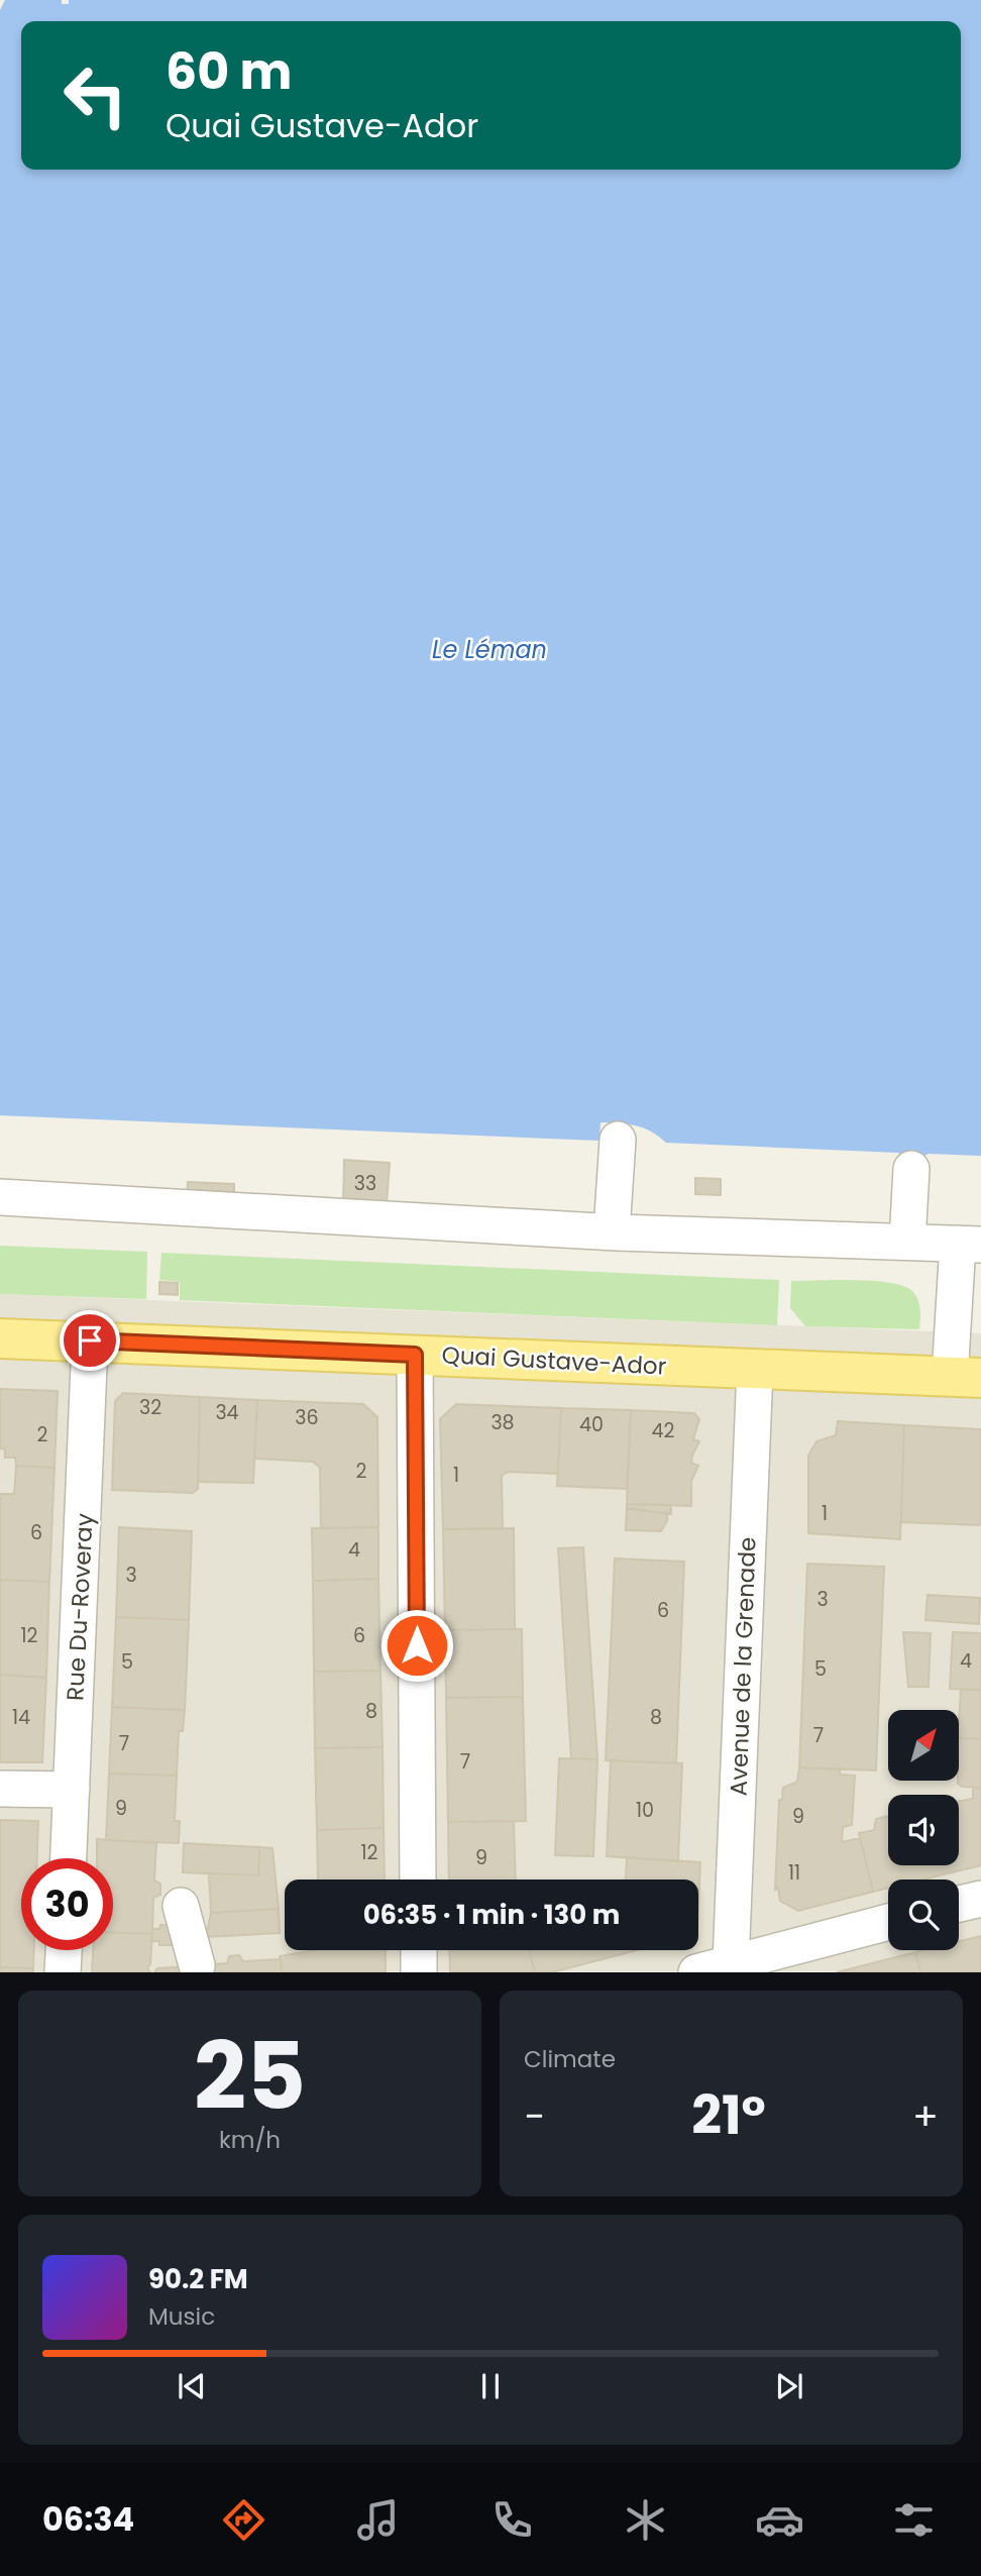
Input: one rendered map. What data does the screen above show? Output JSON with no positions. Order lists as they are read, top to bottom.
{
  "streets": {
    "main road": ["Quai Gustave-Ador"],
    "street": ["Rue Du-Roveray", "Avenue de la Grenade"]
  },
  "crossings": [
    ["Quai Gustave-Ador", "Rue Du-Roveray"],
    ["Quai Gustave-Ador", "Avenue de la Grenade"]
  ],
  "water": ["Le Léman"],
  "house_numbers": [
    "33",
    "32",
    "34",
    "36",
    "38",
    "40",
    "42",
    "2",
    "2",
    "1",
    "1",
    "6",
    "4",
    "3",
    "3",
    "6",
    "12",
    "6",
    "4",
    "5",
    "5",
    "8",
    "14",
    "8",
    "7",
    "7",
    "7",
    "9",
    "10",
    "9",
    "12",
    "9",
    "11"
  ],
  "north": "top right",
  "page": {
    "turn": ["60 m", "Quai Gustave-Ador"],
    "limit": "30",
    "trip": "06:35 · 1 min · 130 m",
    "tile": [
      ["25", "km/h"],
      "Climate"
    ],
    "heat": ["−", "21°", "+"],
    "song": ["90.2 FM", "Music"],
    "tabs": "06:34"
  }
}
